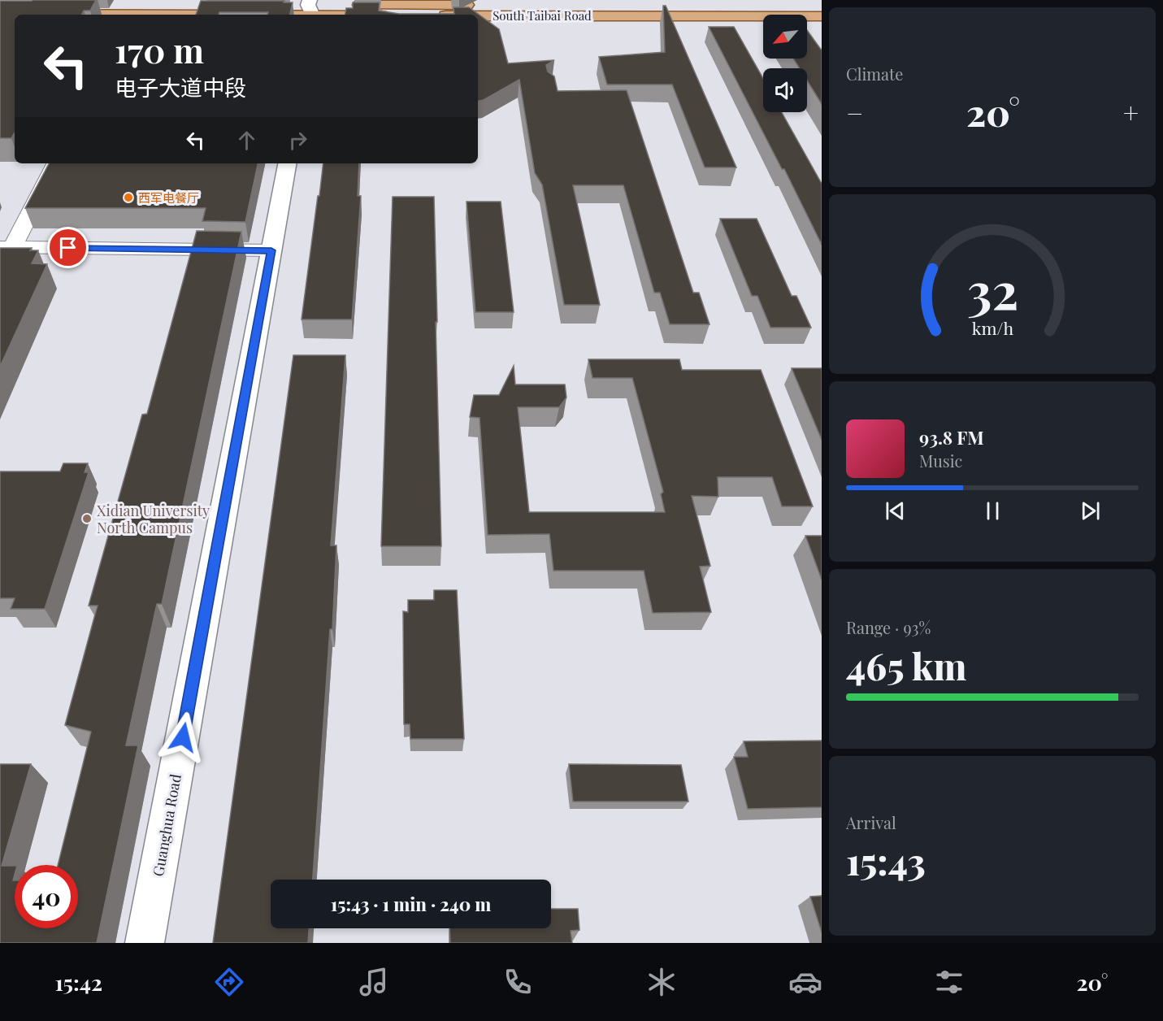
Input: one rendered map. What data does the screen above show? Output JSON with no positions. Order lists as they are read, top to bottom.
{
  "streets": {
    "main road": ["South Taibai Road"],
    "street": ["Guanghua Road"]
  },
  "places": ["西军电餐厅", "Xidian University North Campus"],
  "north": "bottom left",
  "page": {
    "tile": [
      "Climate",
      ["Range · 93%", "465 km"],
      ["Arrival", "15:43"]
    ],
    "turn": ["170 m", "电子大道中段"],
    "heat": ["−", "20°", "+"],
    "song": ["93.8 FM", "Music"],
    "limit": "40",
    "trip": "15:43 · 1 min · 240 m",
    "tabs": ["15:42", "20°"],
    "gauge": ["32", "km/h"]
  }
}
